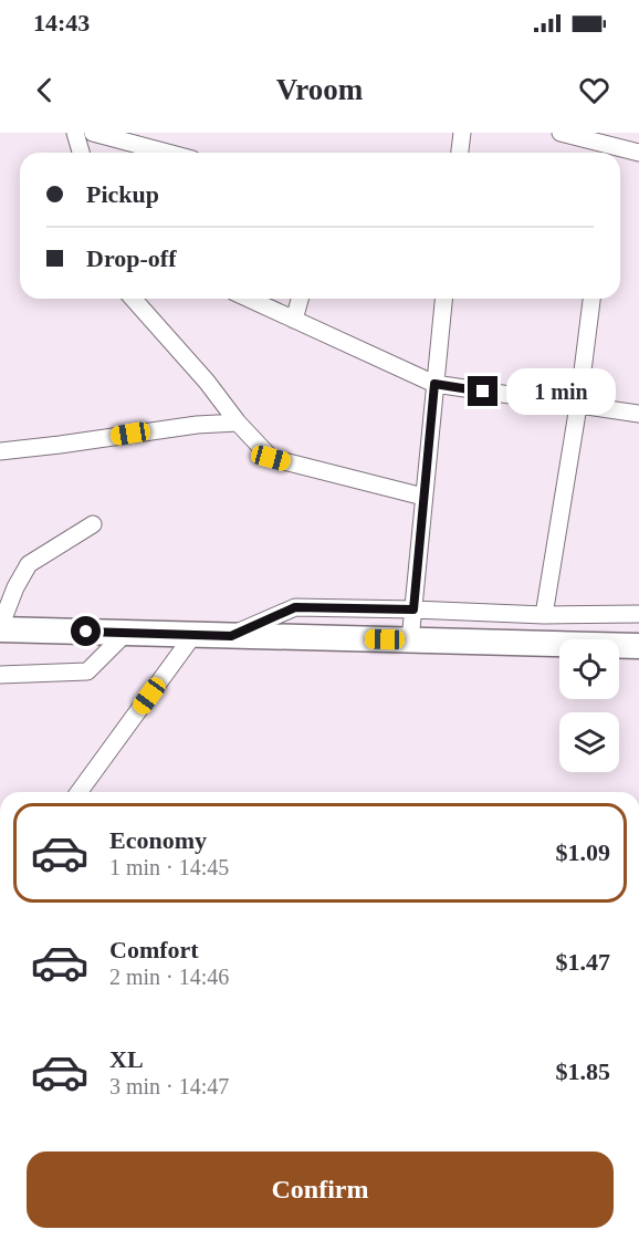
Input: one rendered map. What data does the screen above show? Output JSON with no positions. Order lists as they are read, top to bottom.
{
  "page": {
    "status": "14:43",
    "header": "Vroom",
    "banner": ["Pickup", "Drop-off"],
    "bubble": "1 min",
    "list": [
      {
        "name": "Economy",
        "note": "1 min · 14:45",
        "value": "$1.09"
      },
      {
        "name": "Comfort",
        "note": "2 min · 14:46",
        "value": "$1.47"
      },
      {
        "name": "XL",
        "note": "3 min · 14:47",
        "value": "$1.85"
      }
    ],
    "buttons": "Confirm"
  }
}
